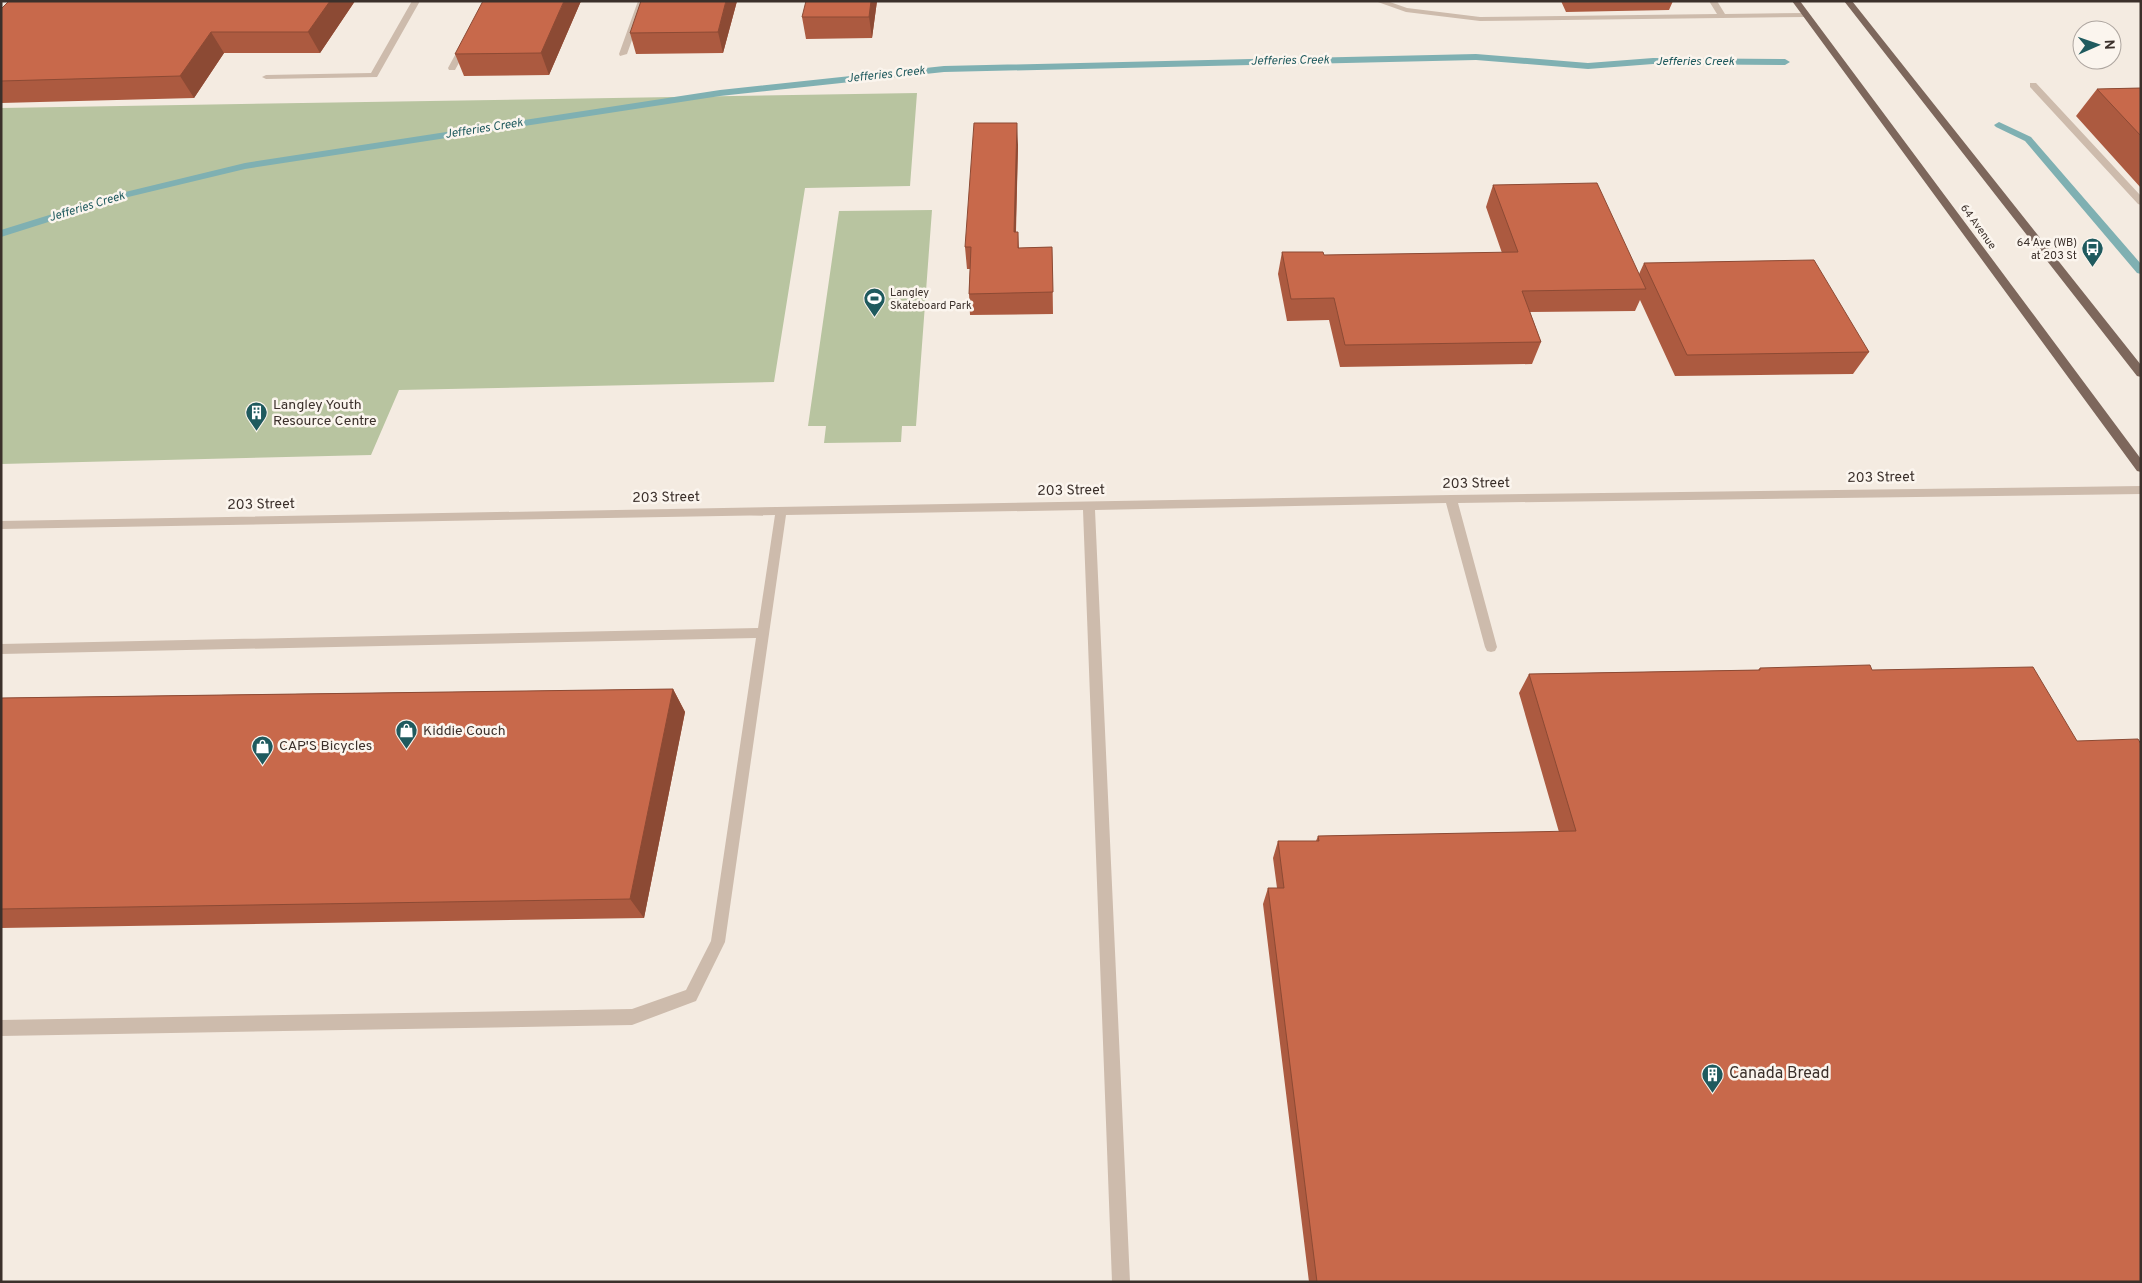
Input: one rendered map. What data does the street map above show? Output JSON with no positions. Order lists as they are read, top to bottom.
{
  "streets": {
    "main road": ["64 Avenue"],
    "street": ["203 Street"]
  },
  "water": ["Jefferies Creek"],
  "places": {
    "bus stop": ["64 Ave (WB) at 203 St"],
    "sports": ["Langley Skateboard Park"],
    "building": ["Langley Youth Resource Centre", "Canada Bread"],
    "shop": ["Kiddie Couch", "CAP'S Bicycles"]
  },
  "north": "right"
}
